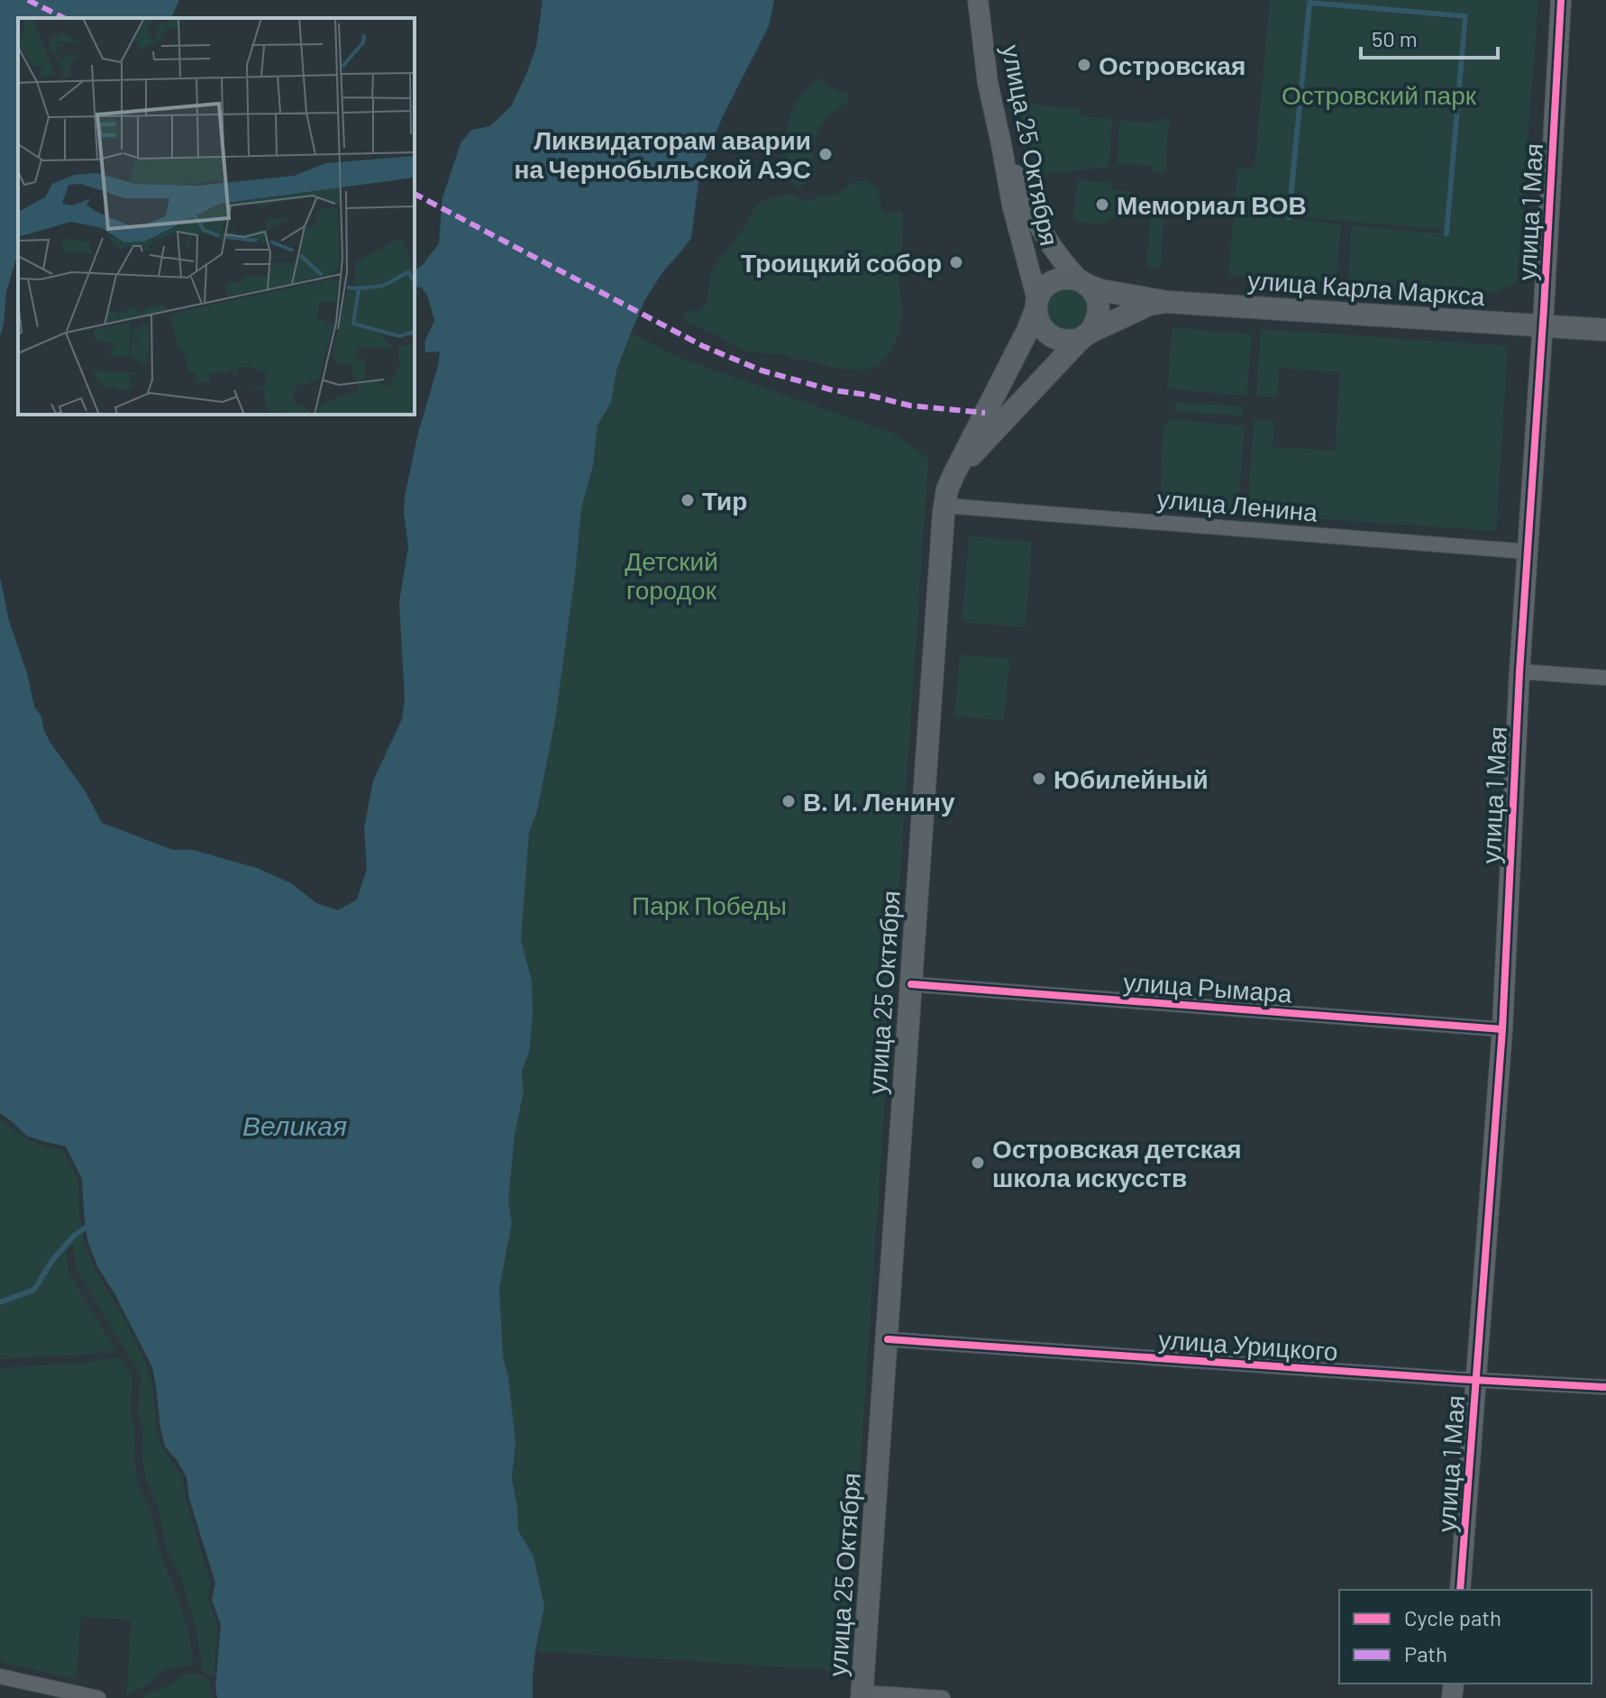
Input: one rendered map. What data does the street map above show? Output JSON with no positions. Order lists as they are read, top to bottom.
{
  "streets": {
    "main road": ["улица 25 Октября", "улица Карла Маркса"],
    "street": [
      "улица 1 Мая",
      "улица Ленина",
      "улица Рымара",
      "улица Урицкого"
    ]
  },
  "crossings": [
    ["улица 25 Октября", "улица Ленина"],
    ["улица 25 Октября", "улица Рымара"],
    ["улица 25 Октября", "улица Урицкого"],
    ["улица 1 Мая", "улица Карла Маркса"],
    ["улица 1 Мая", "улица Ленина"],
    ["улица 1 Мая", "улица Рымара"],
    ["улица 1 Мая", "улица Урицкого"]
  ],
  "water": ["Великая"],
  "parks": ["Островский парк", "Детский городок", "Парк Победы"],
  "places": [
    "Островская",
    "Ликвидаторам аварии на Чернобыльской АЭС",
    "Мемориал ВОВ",
    "Троицкий собор",
    "Тир",
    "Юбилейный",
    "В. И. Ленину",
    "Островская детская школа искусств"
  ],
  "legend": ["Cycle path", "Path"],
  "scale_bar": "50 m"
}
